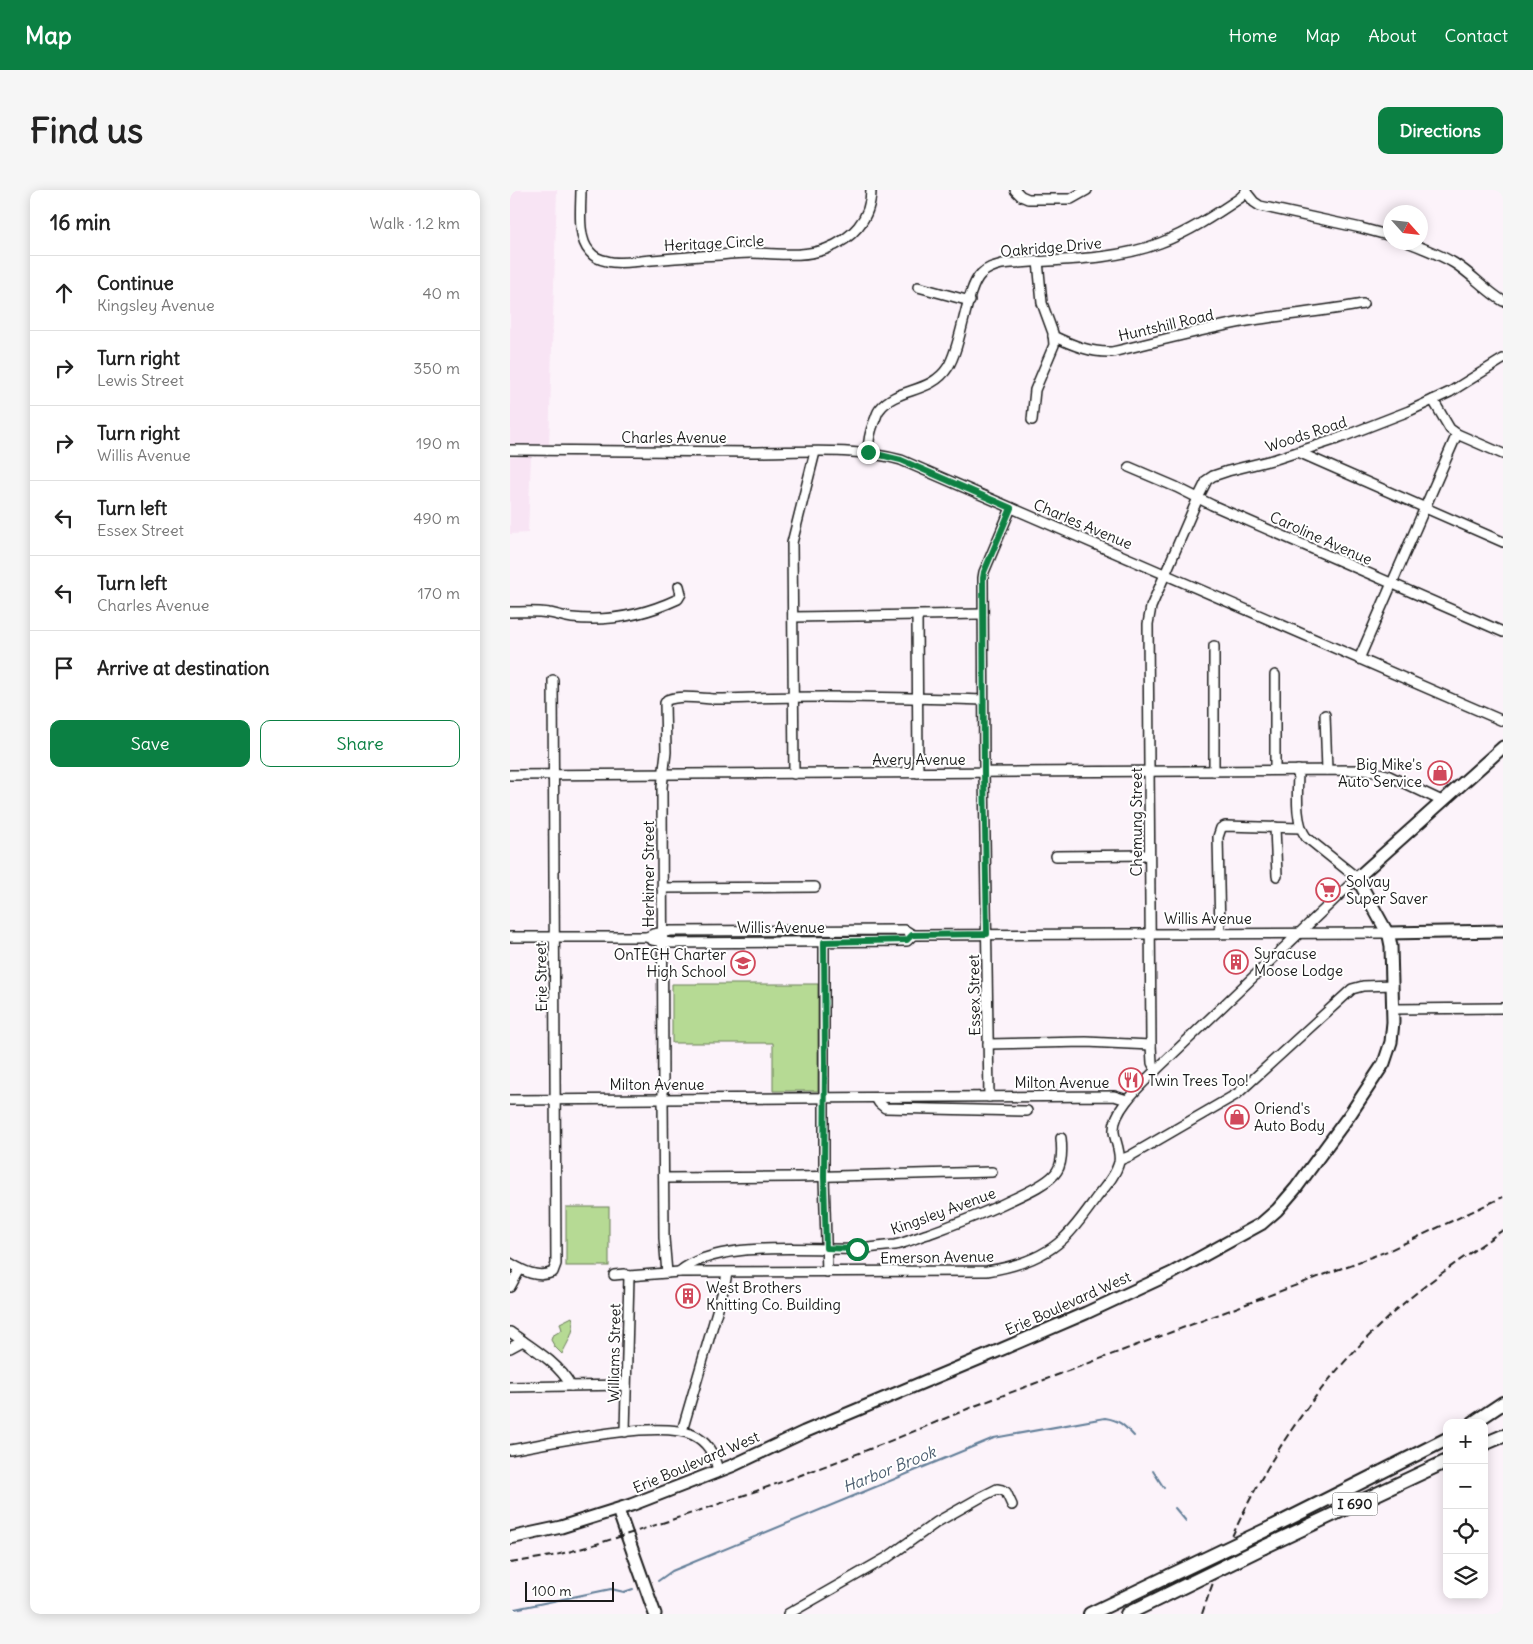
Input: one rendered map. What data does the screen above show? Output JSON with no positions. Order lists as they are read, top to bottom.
{
  "streets": {
    "highway": ["I 690"],
    "main road": ["Willis Avenue", "Milton Avenue", "Erie Boulevard West"],
    "street": [
      "Heritage Circle",
      "Oakridge Drive",
      "Huntshill Road",
      "Woods Road",
      "Charles Avenue",
      "Caroline Avenue",
      "Avery Avenue",
      "Chemung Street",
      "Herkimer Street",
      "Erie Street",
      "Essex Street",
      "Kingsley Avenue",
      "Emerson Avenue",
      "Williams Street"
    ]
  },
  "crossings": [
    ["Oakridge Drive", "Charles Avenue"],
    ["Woods Road", "Charles Avenue"],
    ["Woods Road", "Caroline Avenue"],
    ["Woods Road", "Chemung Street"],
    ["Charles Avenue", "Chemung Street"],
    ["Charles Avenue", "Essex Street"],
    ["Avery Avenue", "Chemung Street"],
    ["Avery Avenue", "Herkimer Street"],
    ["Avery Avenue", "Erie Street"],
    ["Avery Avenue", "Essex Street"],
    ["Avery Avenue", "Milton Avenue"],
    ["Chemung Street", "Willis Avenue"],
    ["Chemung Street", "Milton Avenue"],
    ["Herkimer Street", "Willis Avenue"],
    ["Herkimer Street", "Milton Avenue"],
    ["Herkimer Street", "Emerson Avenue"],
    ["Willis Avenue", "Erie Street"],
    ["Willis Avenue", "Essex Street"],
    ["Willis Avenue", "Milton Avenue"],
    ["Willis Avenue", "Erie Boulevard West"],
    ["Erie Street", "Milton Avenue"],
    ["Essex Street", "Milton Avenue"],
    ["Milton Avenue", "Erie Boulevard West"],
    ["Kingsley Avenue", "Emerson Avenue"],
    ["Emerson Avenue", "Williams Street"]
  ],
  "water": ["Harbor Brook"],
  "places": {
    "shop": ["Big Mike's Auto Service", "Oriend's Auto Body"],
    "supermarket": ["Solvay Super Saver"],
    "building": ["Syracuse Moose Lodge", "West Brothers Knitting Co. Building"],
    "school or university": ["OnTECH Charter High School"],
    "restaurant": ["Twin Trees Too!"]
  },
  "scale_bar": "100 m",
  "north": "bottom right",
  "page": {
    "header": "Map",
    "nav": [
      "Home",
      "Map",
      "About",
      "Contact"
    ],
    "buttons": [
      "Directions",
      ["Save", "Share"]
    ],
    "title": "Find us",
    "heading": ["16 min", "Walk · 1.2 km"],
    "list": [
      ["Continue", "Kingsley Avenue", "40 m"],
      ["Turn right", "Lewis Street", "350 m"],
      ["Turn right", "Willis Avenue", "190 m"],
      ["Turn left", "Essex Street", "490 m"],
      ["Turn left", "Charles Avenue", "170 m"],
      "Arrive at destination"
    ],
    "map_buttons": ["+", "−"],
    "scale": "100 m"
  }
}
